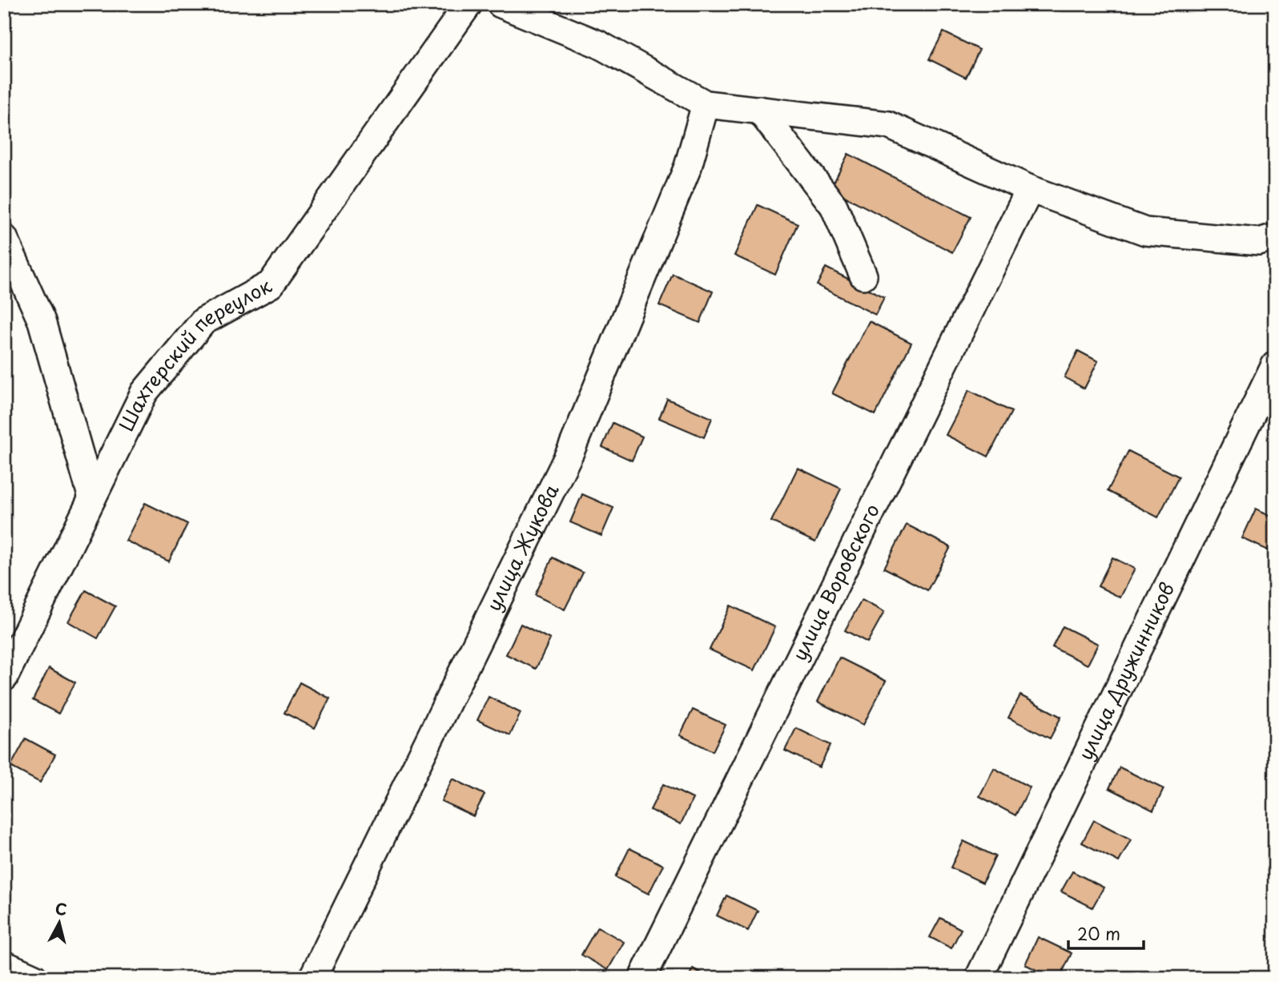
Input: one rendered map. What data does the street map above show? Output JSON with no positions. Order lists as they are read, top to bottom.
{
  "streets": {
    "street": [
      "Шахтерский переулок",
      "улица Жукова",
      "улица Воровского",
      "улица Дружинников"
    ]
  },
  "scale_bar": "20 m",
  "north": "top"
}
